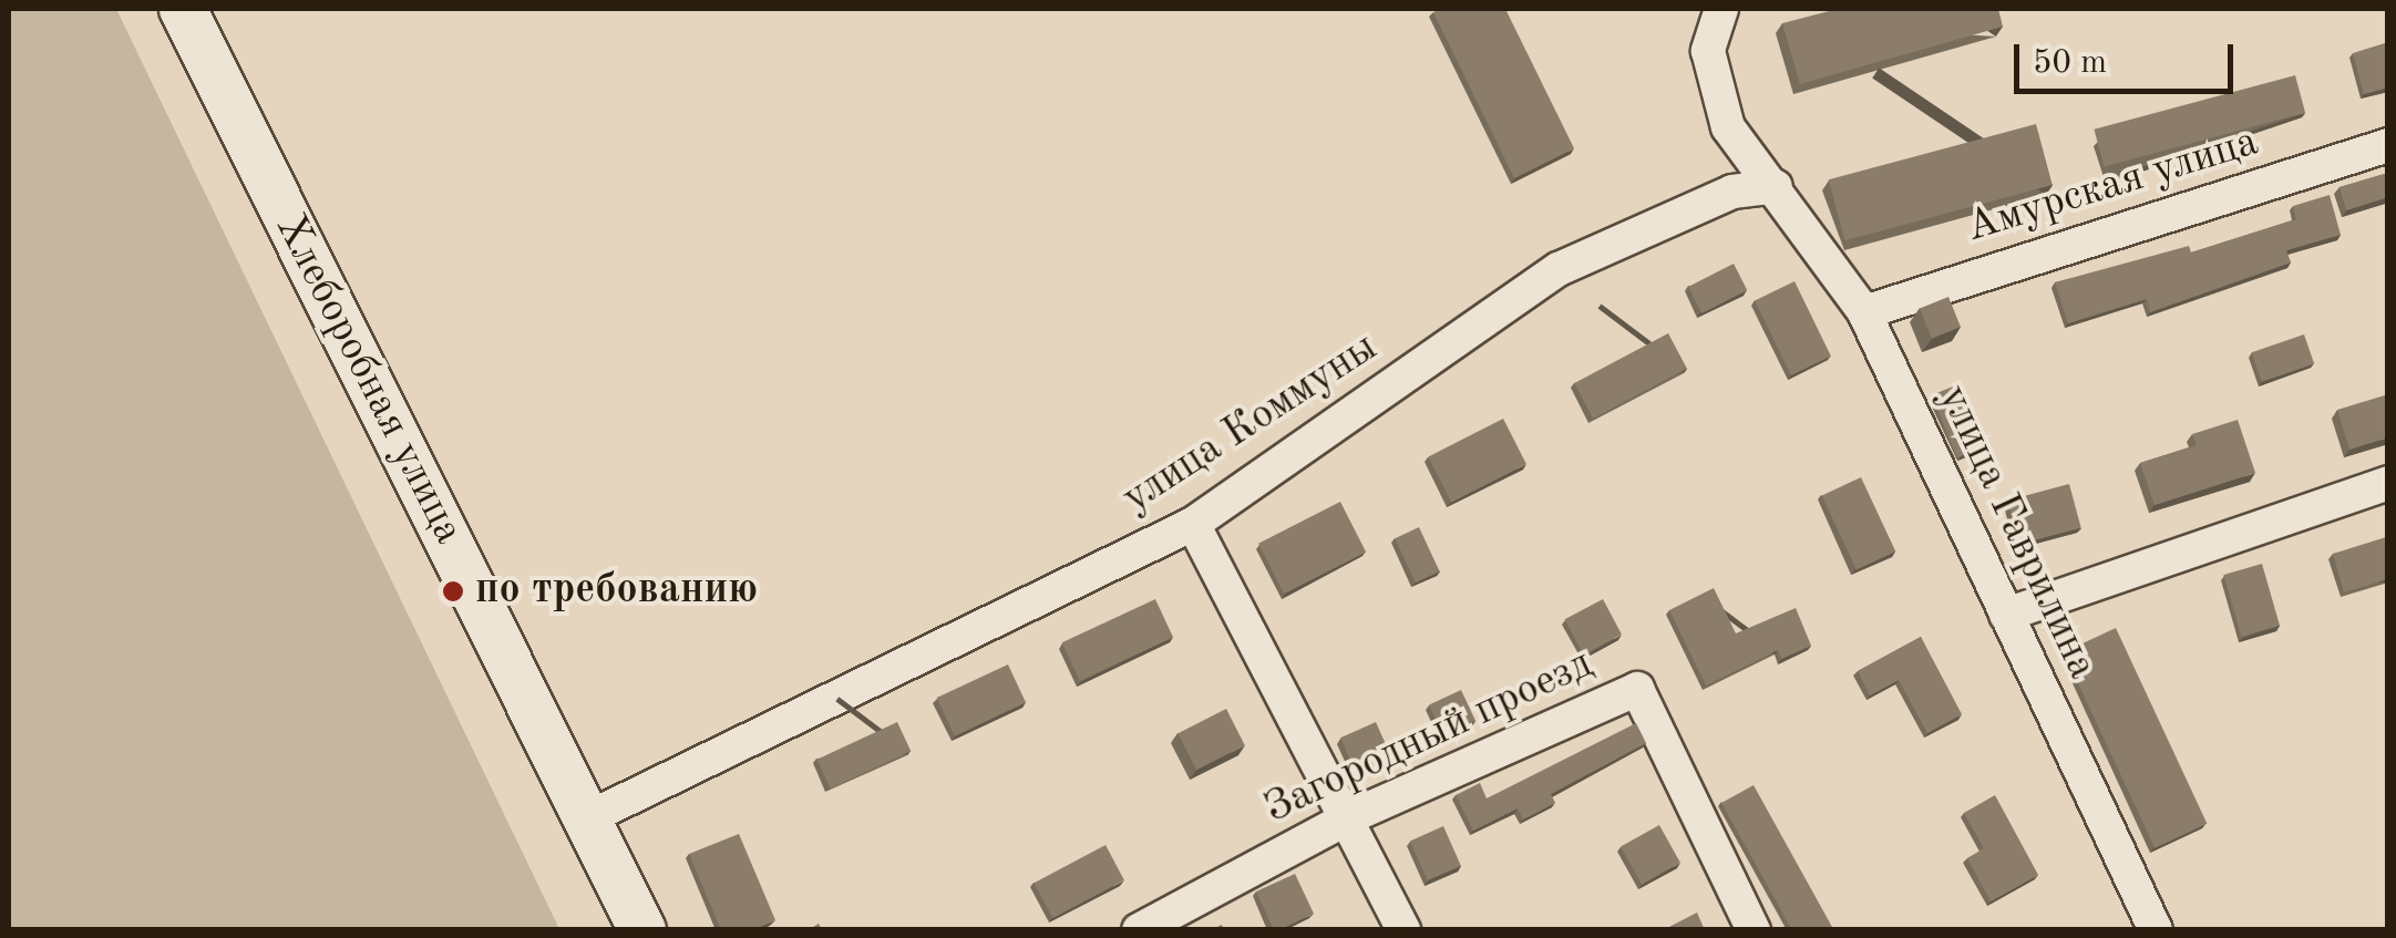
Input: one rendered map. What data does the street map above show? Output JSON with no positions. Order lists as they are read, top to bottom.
{
  "streets": {
    "main road": ["Хлеборобная улица"],
    "street": [
      "Амурская улица",
      "улица Коммуны",
      "улица Гаврилина",
      "Загородный проезд"
    ]
  },
  "crossings": [
    ["Амурская улица", "улица Гаврилина"],
    ["Хлеборобная улица", "улица Коммуны"],
    ["улица Коммуны", "улица Гаврилина"]
  ],
  "places": ["по требованию"],
  "scale_bar": "50 m"
}
